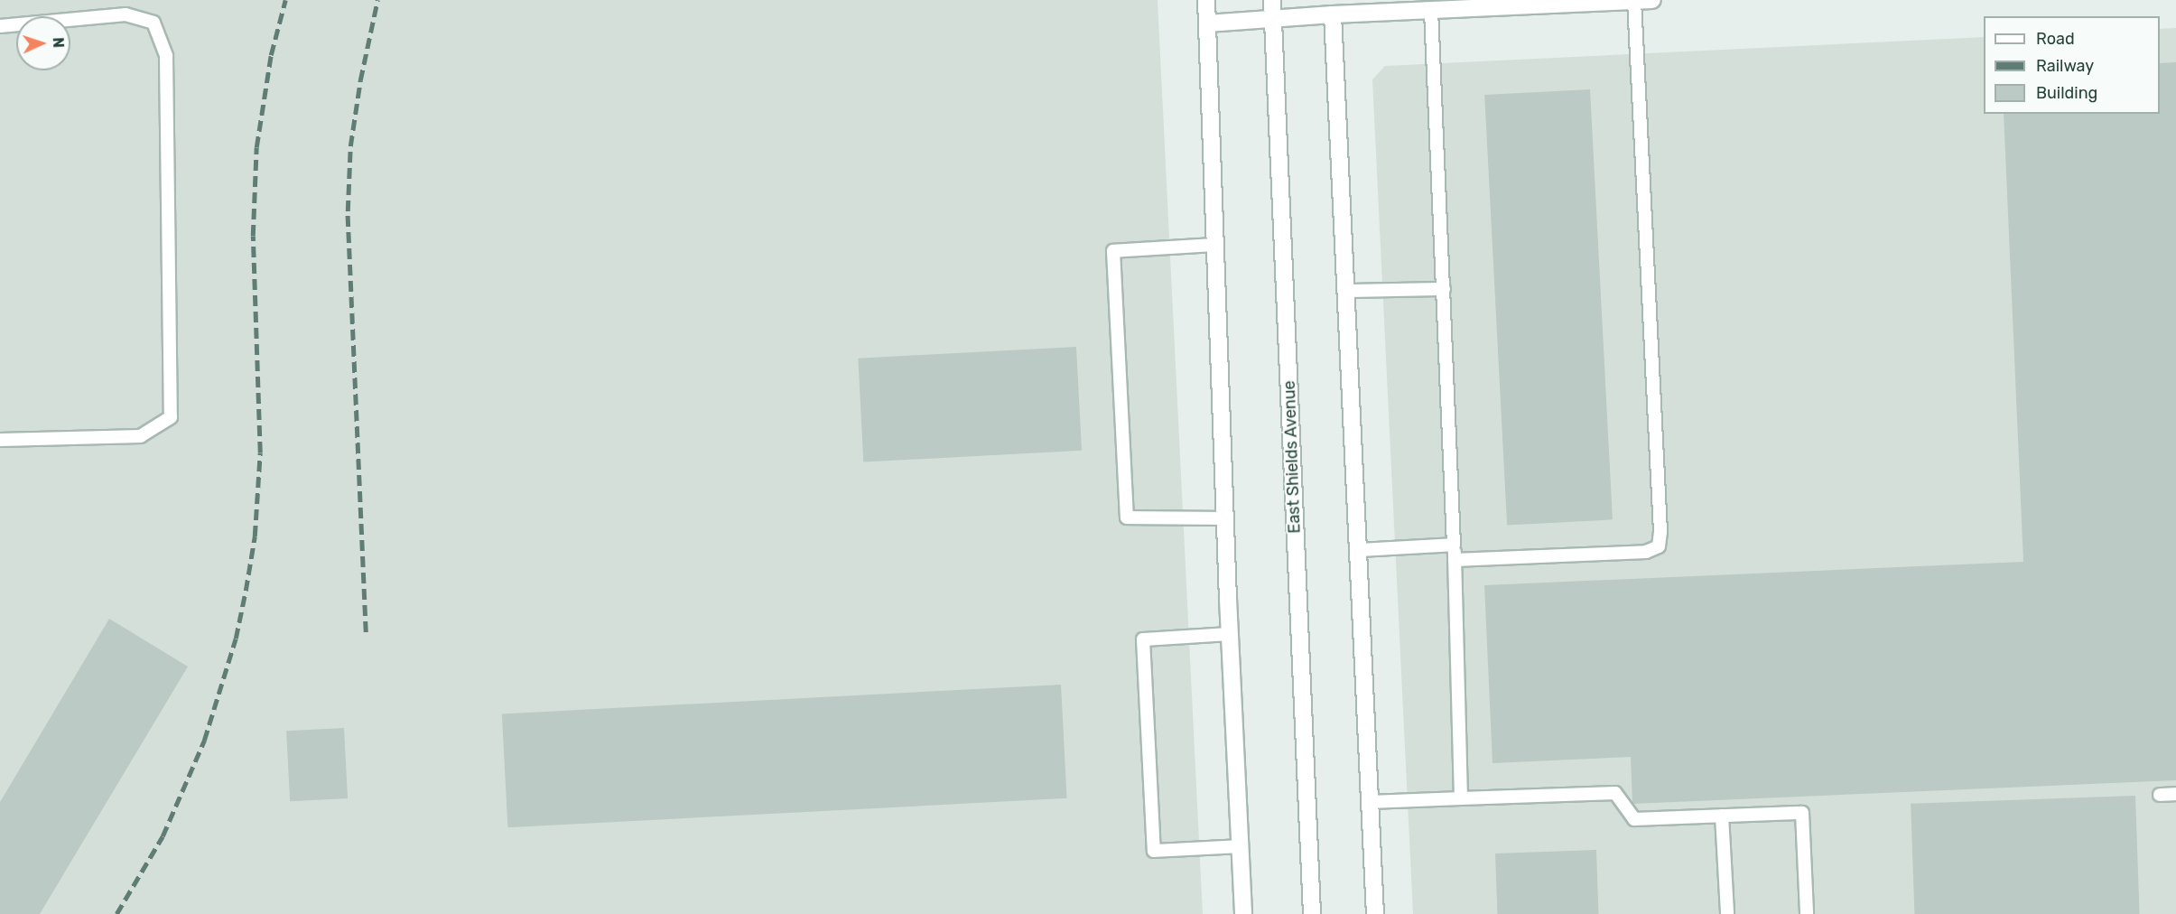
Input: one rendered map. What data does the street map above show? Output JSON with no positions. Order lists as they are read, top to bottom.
{
  "streets": {
    "main road": ["East Shields Avenue"]
  },
  "legend": ["Road", "Railway", "Building"],
  "north": "right"
}
